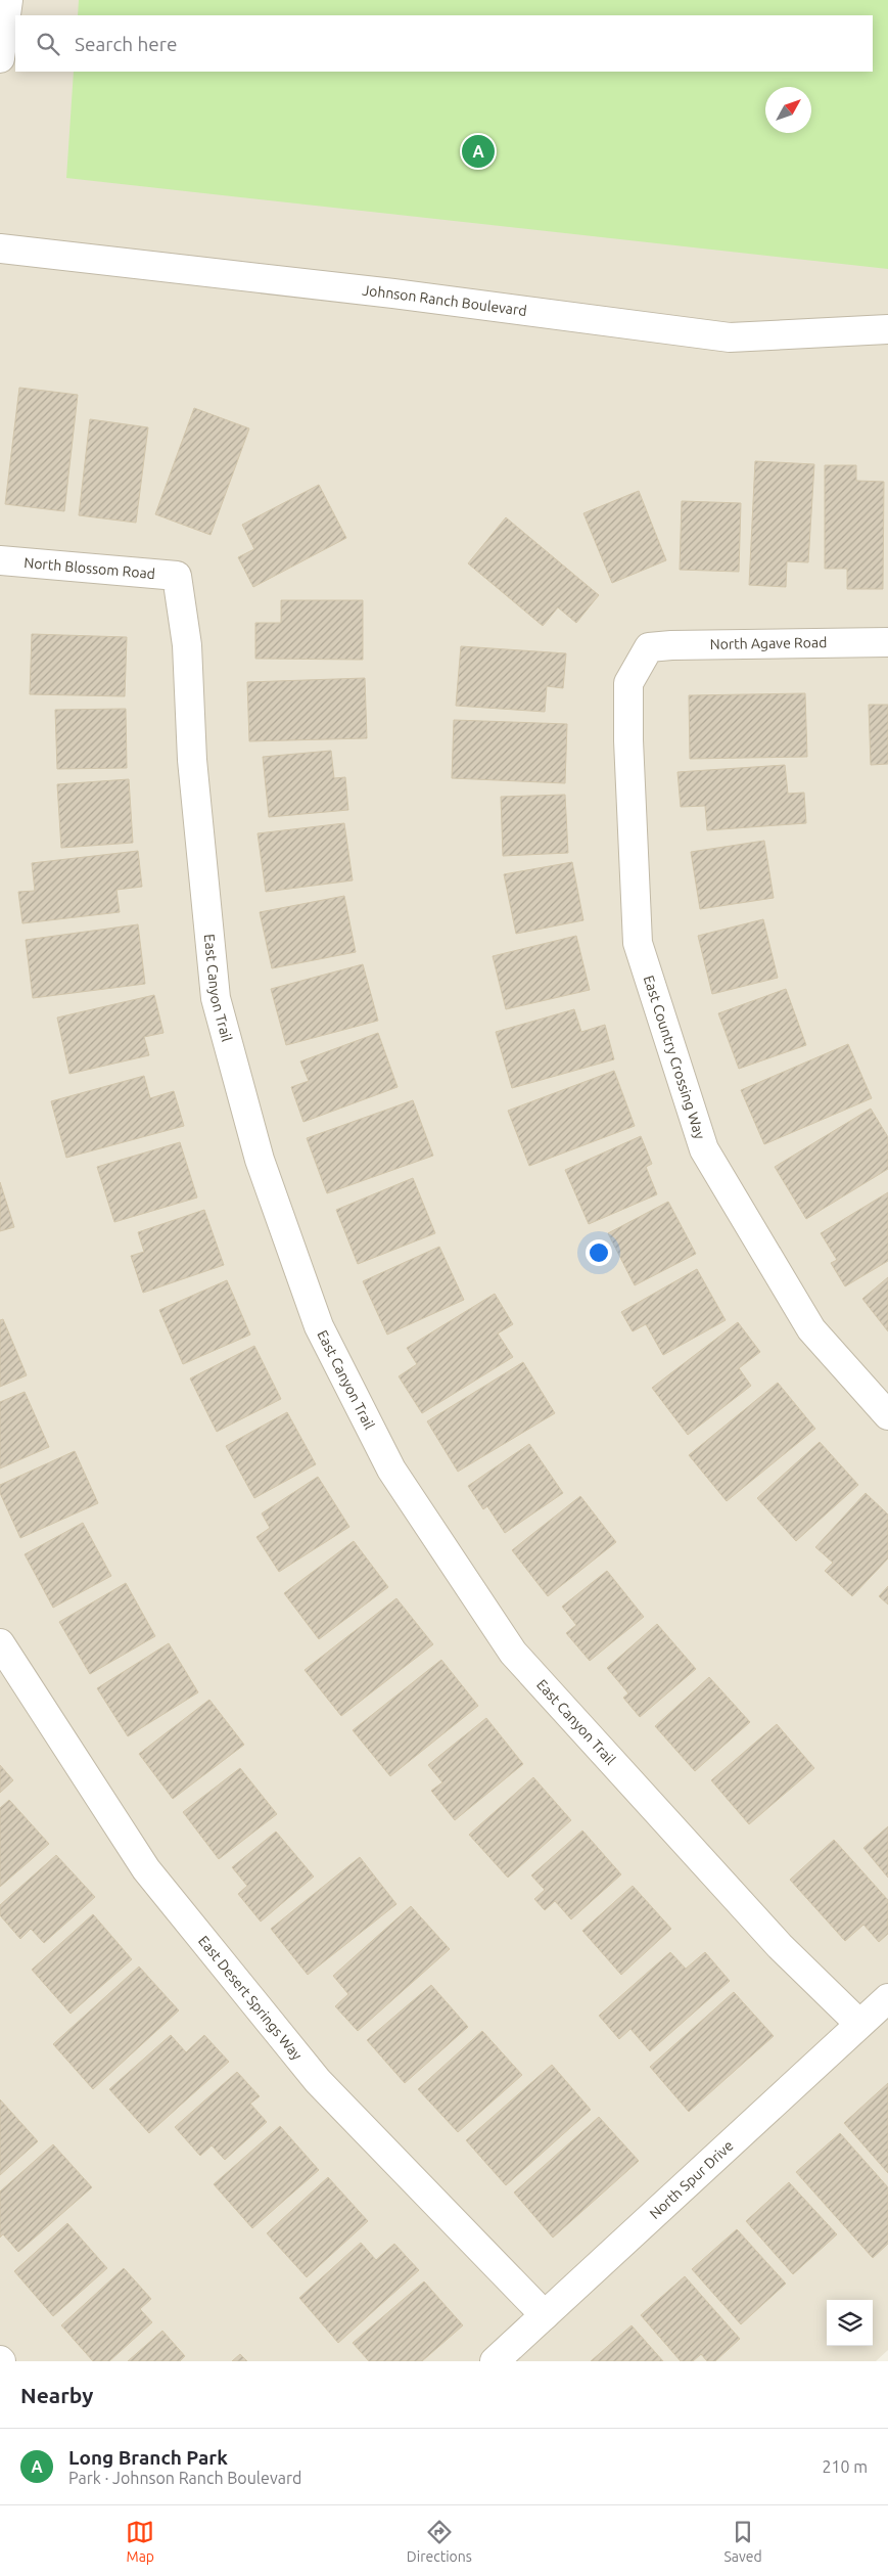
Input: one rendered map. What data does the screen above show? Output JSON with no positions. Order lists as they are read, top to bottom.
{
  "streets": {
    "street": [
      "Johnson Ranch Boulevard",
      "North Blossom Road",
      "North Agave Road",
      "East Canyon Trail",
      "East Country Crossing Way",
      "East Desert Springs Way",
      "North Spur Drive"
    ]
  },
  "crossings": [
    ["North Blossom Road", "East Canyon Trail"],
    ["North Agave Road", "East Country Crossing Way"],
    ["East Canyon Trail", "North Spur Drive"],
    ["East Desert Springs Way", "North Spur Drive"]
  ],
  "north": "top right",
  "page": {
    "search": "Search here",
    "pins": "A",
    "heading": "Nearby",
    "list": [
      {
        "mark": "A",
        "name": "Long Branch Park",
        "note": "Park · Johnson Ranch Boulevard",
        "value": "210 m"
      }
    ],
    "nav": ["Map", "Directions", "Saved"]
  }
}
